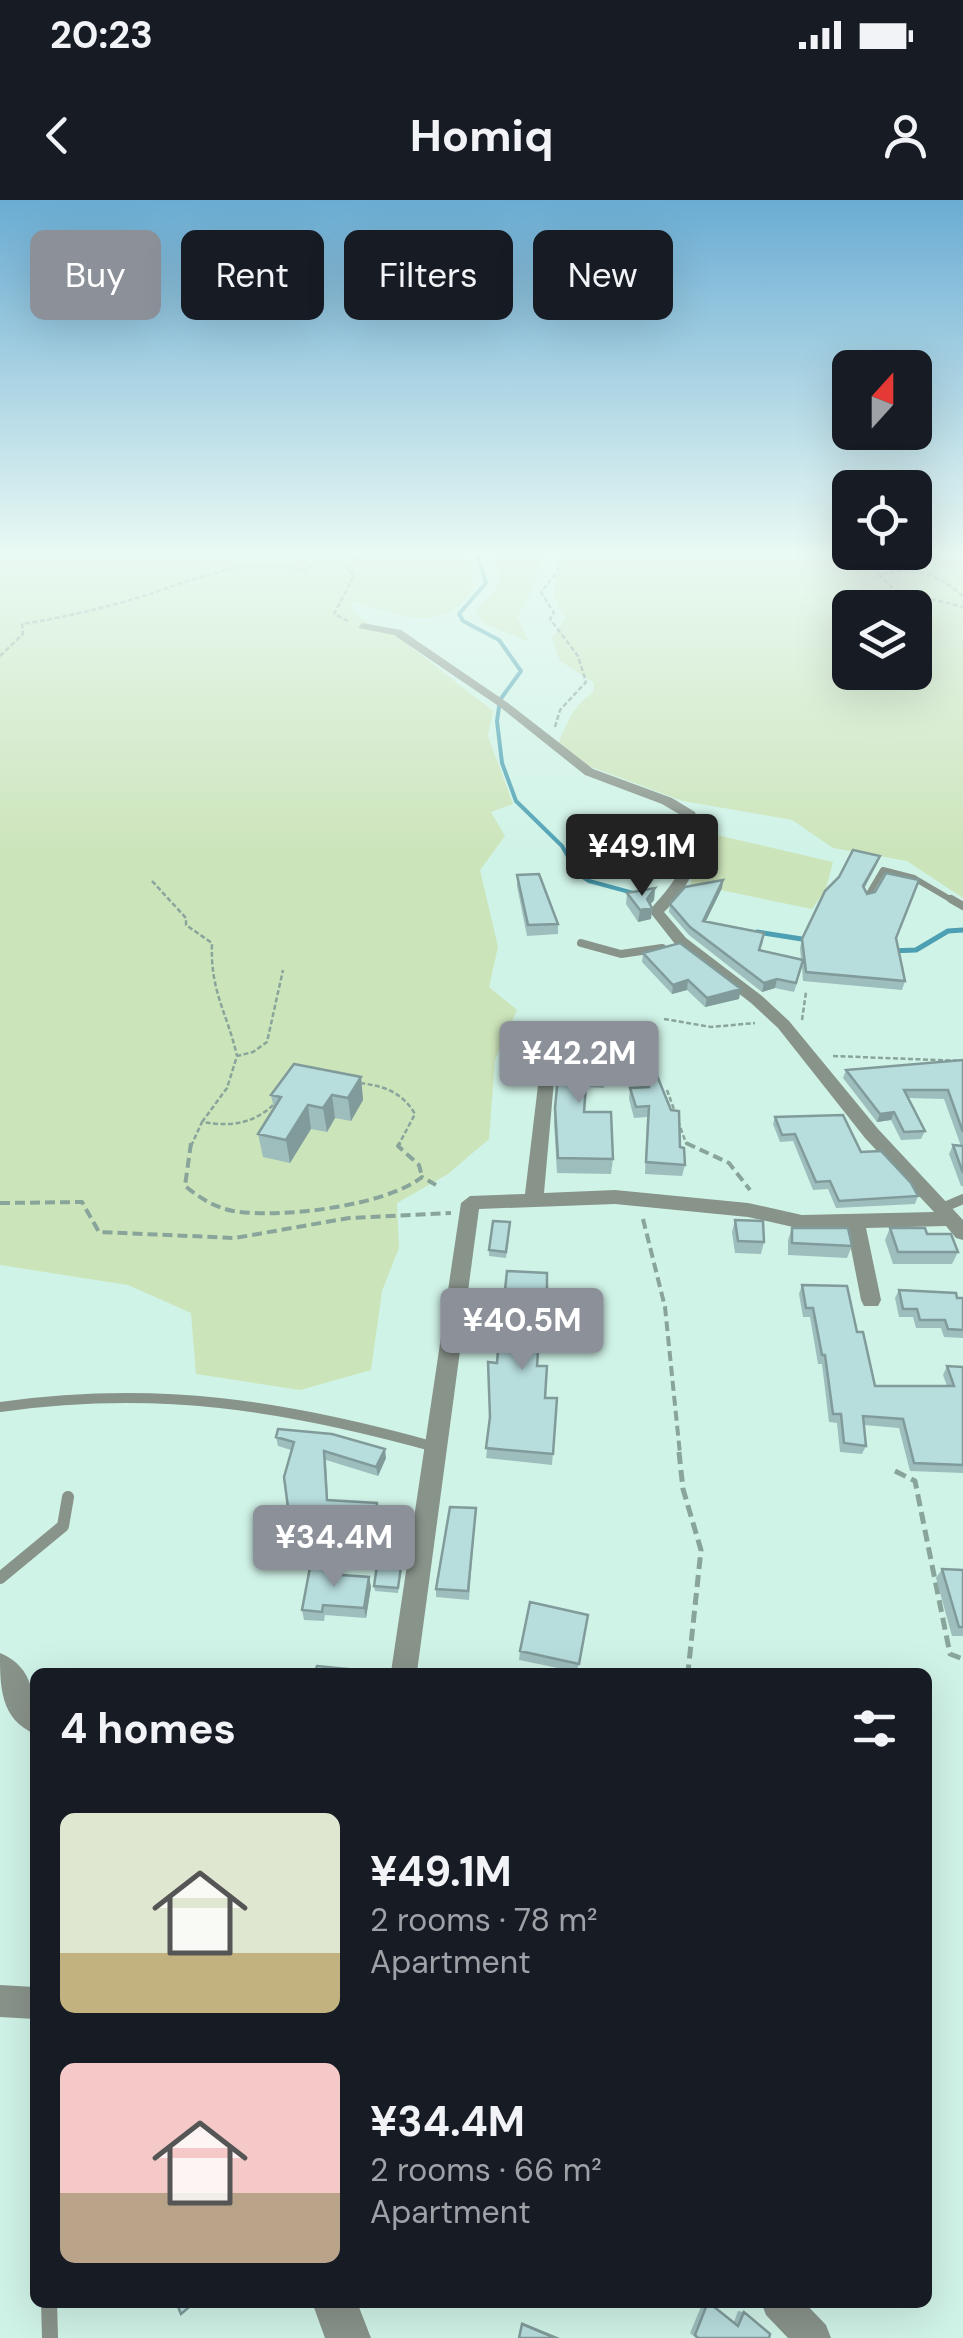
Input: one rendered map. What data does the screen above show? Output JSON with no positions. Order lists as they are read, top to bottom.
{
  "north": "top",
  "page": {
    "status": "20:23",
    "header": "Homiq",
    "chip": [
      "Buy",
      "Rent",
      "Filters",
      "New"
    ],
    "price": [
      "¥49.1M",
      "¥42.2M",
      "¥40.5M",
      "¥34.4M"
    ],
    "heading": "4 homes",
    "list": [
      {
        "name": "¥49.1M",
        "note": "2 rooms · 78 m² · Apartment"
      },
      {
        "name": "¥34.4M",
        "note": "2 rooms · 66 m² · Apartment"
      }
    ]
  }
}
